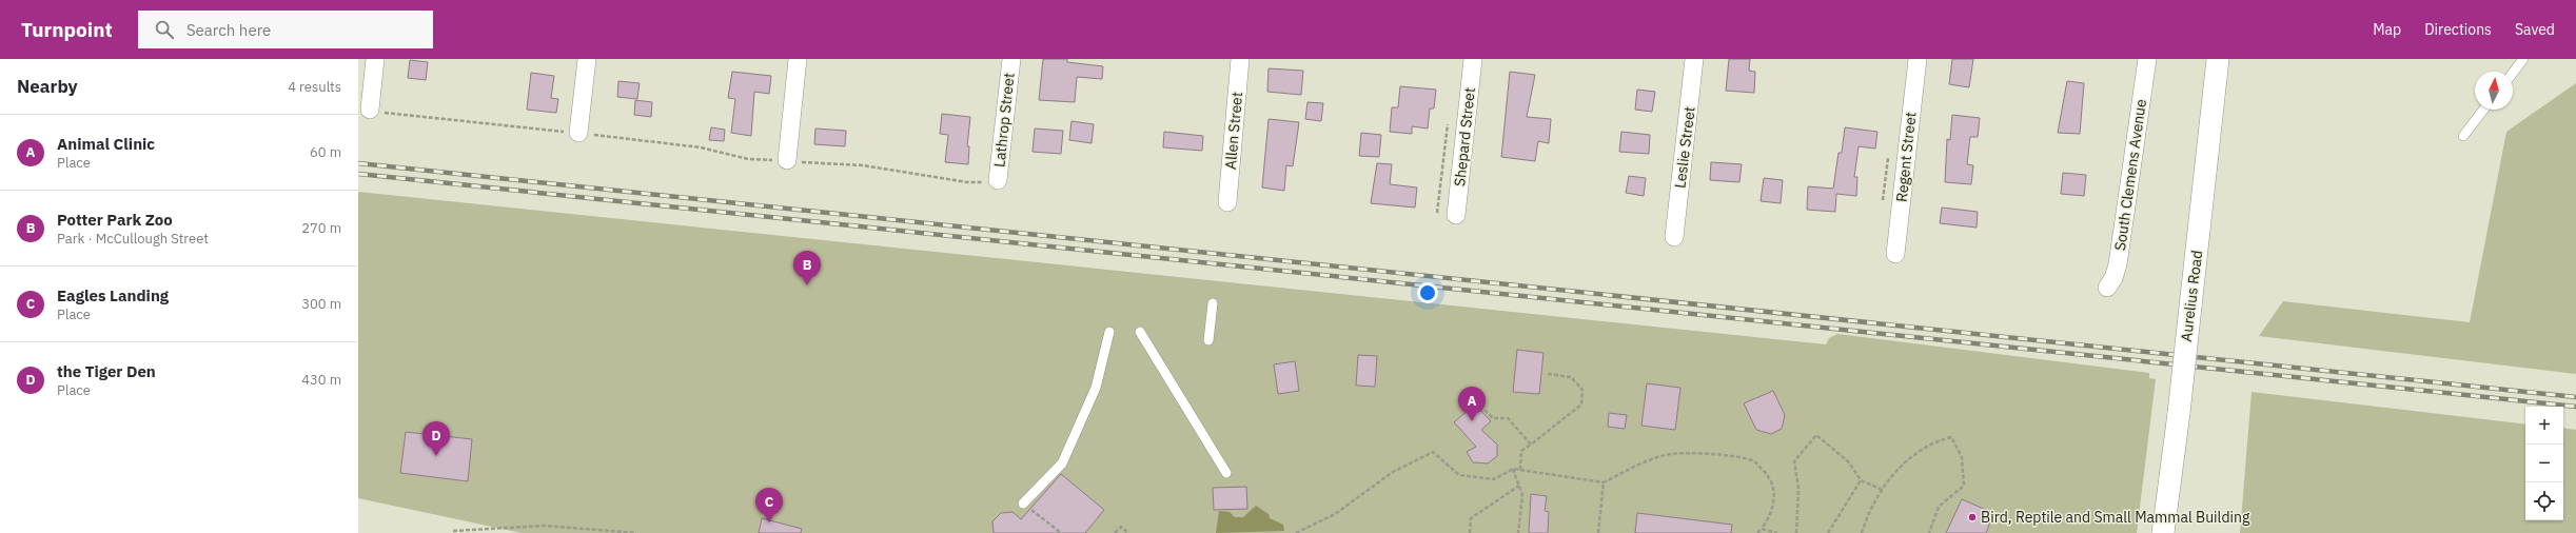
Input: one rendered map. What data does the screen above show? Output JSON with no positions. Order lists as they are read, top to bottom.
{
  "streets": {
    "street": [
      "Lathrop Street",
      "Allen Street",
      "Shepard Street",
      "Leslie Street",
      "Regent Street",
      "South Clemens Avenue",
      "Aurelius Road"
    ]
  },
  "places": ["Bird, Reptile and Small Mammal Building"],
  "north": "top",
  "page": {
    "header": "Turnpoint",
    "search": "Search here",
    "nav": ["Map", "Directions", "Saved"],
    "heading": ["Nearby", "4 results"],
    "list": [
      {
        "mark": "A",
        "name": "Animal Clinic",
        "note": "Place",
        "value": "60 m"
      },
      {
        "mark": "B",
        "name": "Potter Park Zoo",
        "note": "Park · McCullough Street",
        "value": "270 m"
      },
      {
        "mark": "C",
        "name": "Eagles Landing",
        "note": "Place",
        "value": "300 m"
      },
      {
        "mark": "D",
        "name": "the Tiger Den",
        "note": "Place",
        "value": "430 m"
      }
    ],
    "pins": [
      "B",
      "A",
      "D",
      "C"
    ],
    "map_buttons": ["+", "−"]
  }
}
